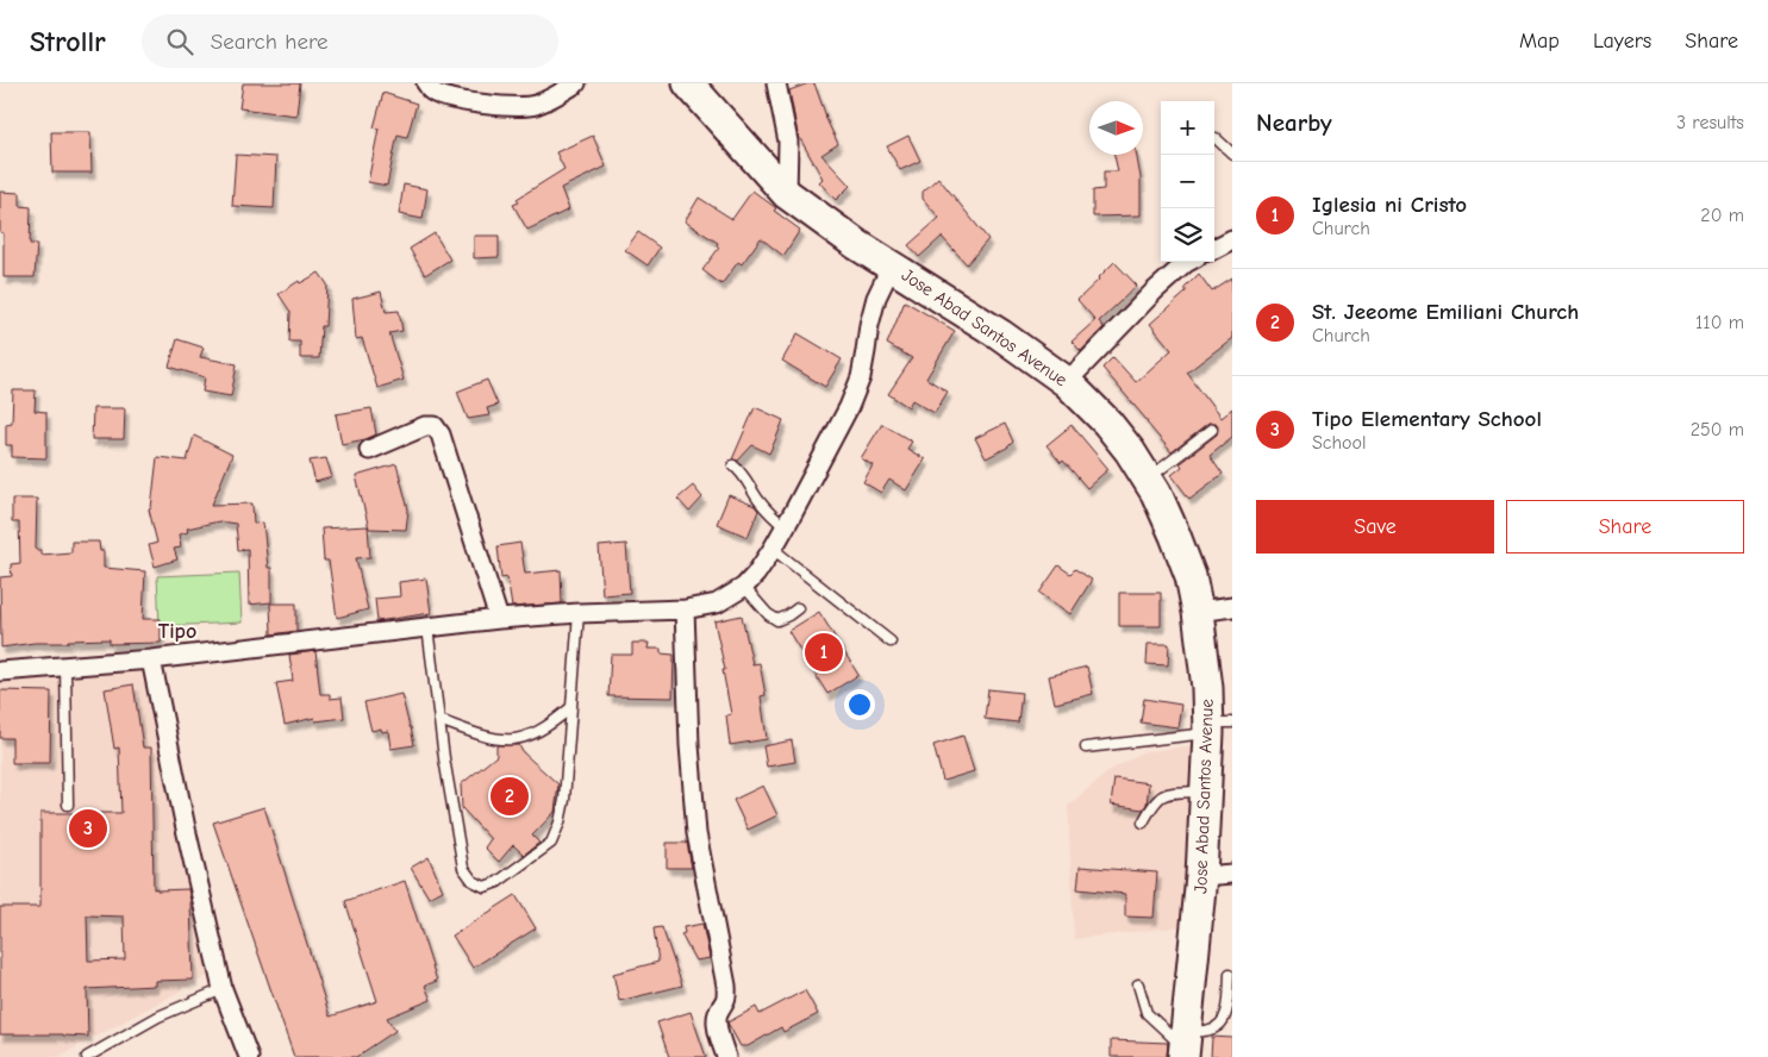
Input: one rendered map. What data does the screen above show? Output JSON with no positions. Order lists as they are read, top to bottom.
{
  "streets": {
    "highway": ["Jose Abad Santos Avenue"]
  },
  "districts": ["Tipo"],
  "north": "right",
  "page": {
    "header": "Strollr",
    "search": "Search here",
    "nav": ["Map", "Layers", "Share"],
    "heading": ["Nearby", "3 results"],
    "map_buttons": ["+", "−"],
    "list": [
      {
        "mark": "1",
        "name": "Iglesia ni Cristo",
        "note": "Church",
        "value": "20 m"
      },
      {
        "mark": "2",
        "name": "St. Jeeome Emiliani Church",
        "note": "Church",
        "value": "110 m"
      },
      {
        "mark": "3",
        "name": "Tipo Elementary School",
        "note": "School",
        "value": "250 m"
      }
    ],
    "buttons": ["Save", "Share"],
    "pins": ["1", "2", "3"]
  }
}
